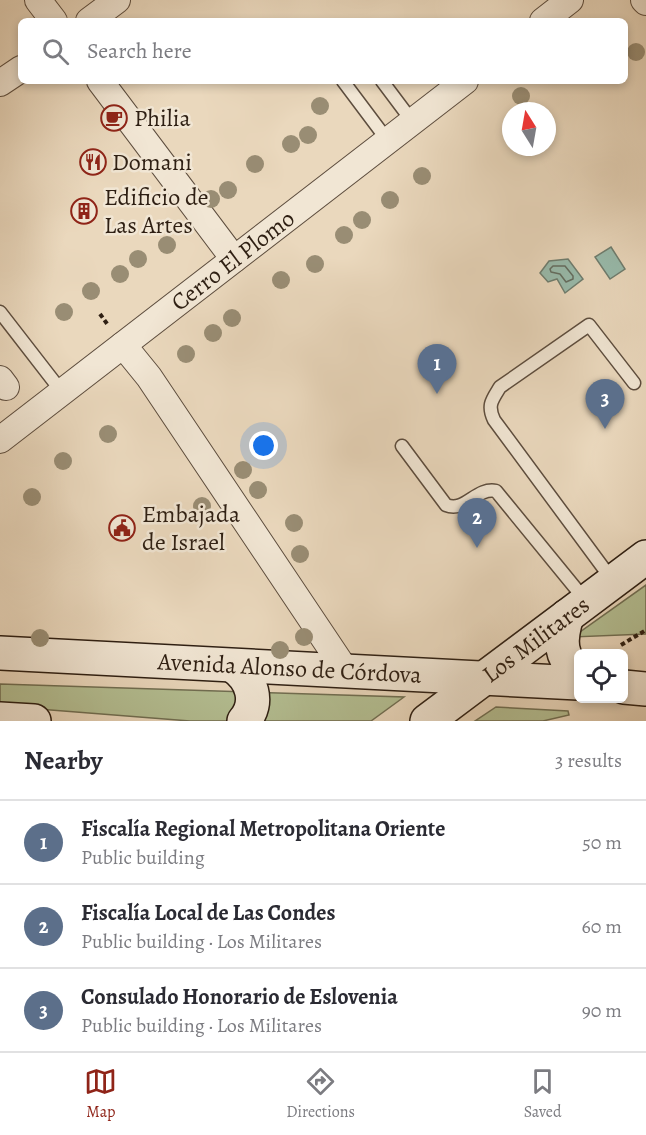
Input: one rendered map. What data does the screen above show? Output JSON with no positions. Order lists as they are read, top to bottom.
{
  "streets": {
    "main road": ["Los Militares", "Avenida Alonso de Córdova"],
    "street": ["Cerro El Plomo"]
  },
  "crossings": [
    ["Los Militares", "Avenida Alonso de Córdova"]
  ],
  "places": {
    "cafe": ["Philia"],
    "restaurant": ["Domani"],
    "building": ["Edificio de Las Artes"],
    "public building": ["Embajada de Israel"]
  },
  "north": "top",
  "page": {
    "search": "Search here",
    "pins": ["1", "3", "2"],
    "heading": ["Nearby", "3 results"],
    "list": [
      {
        "mark": "1",
        "name": "Fiscalía Regional Metropolitana Oriente",
        "note": "Public building",
        "value": "50 m"
      },
      {
        "mark": "2",
        "name": "Fiscalía Local de Las Condes",
        "note": "Public building · Los Militares",
        "value": "60 m"
      },
      {
        "mark": "3",
        "name": "Consulado Honorario de Eslovenia",
        "note": "Public building · Los Militares",
        "value": "90 m"
      }
    ],
    "nav": ["Map", "Directions", "Saved"]
  }
}
